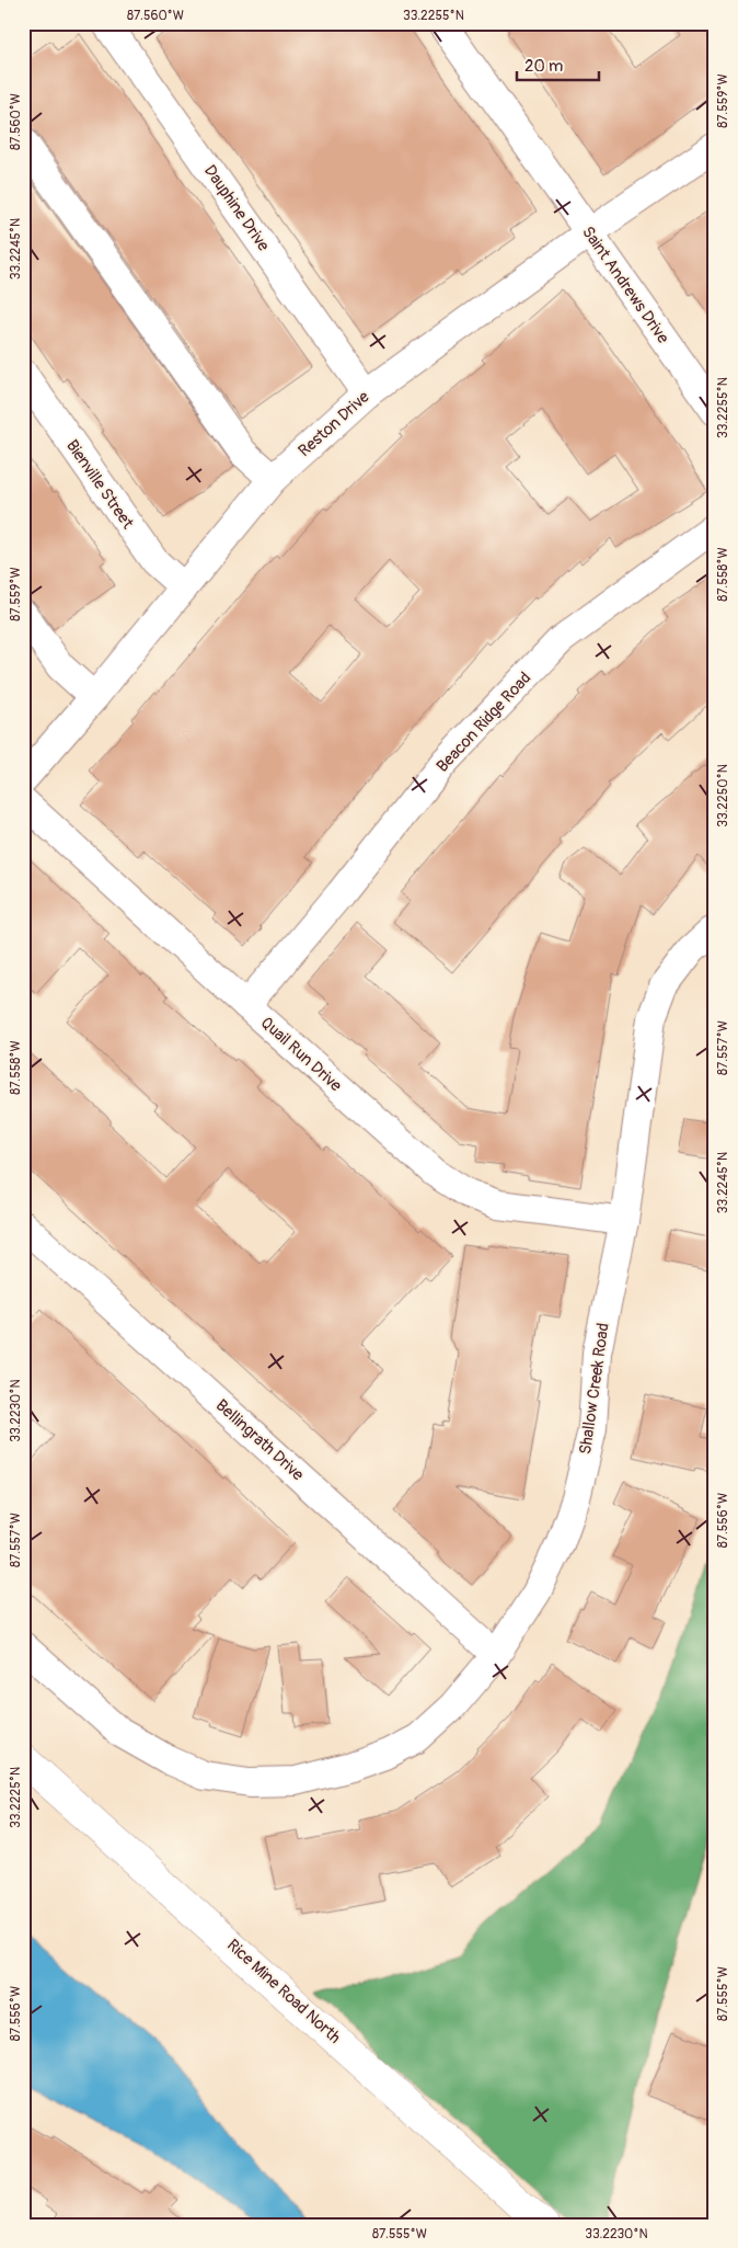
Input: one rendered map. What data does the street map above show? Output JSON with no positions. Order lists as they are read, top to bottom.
{
  "streets": {
    "main road": ["Rice Mine Road North"],
    "street": [
      "Dauphine Drive",
      "Saint Andrews Drive",
      "Reston Drive",
      "Bienville Street",
      "Beacon Ridge Road",
      "Quail Run Drive",
      "Shallow Creek Road",
      "Bellingrath Drive"
    ]
  },
  "crossings": [
    ["Dauphine Drive", "Reston Drive"],
    ["Saint Andrews Drive", "Reston Drive"],
    ["Reston Drive", "Bienville Street"],
    ["Beacon Ridge Road", "Quail Run Drive"],
    ["Quail Run Drive", "Shallow Creek Road"],
    ["Shallow Creek Road", "Bellingrath Drive"]
  ],
  "scale_bar": "20 m",
  "coordinates": [
    "87.560°W",
    "33.2255°N",
    "87.559°W",
    "33.2245°N",
    "87.558°W",
    "33.2250°N",
    "87.557°W",
    "33.2230°N",
    "87.556°W",
    "33.2225°N",
    "87.555°W"
  ]
}
